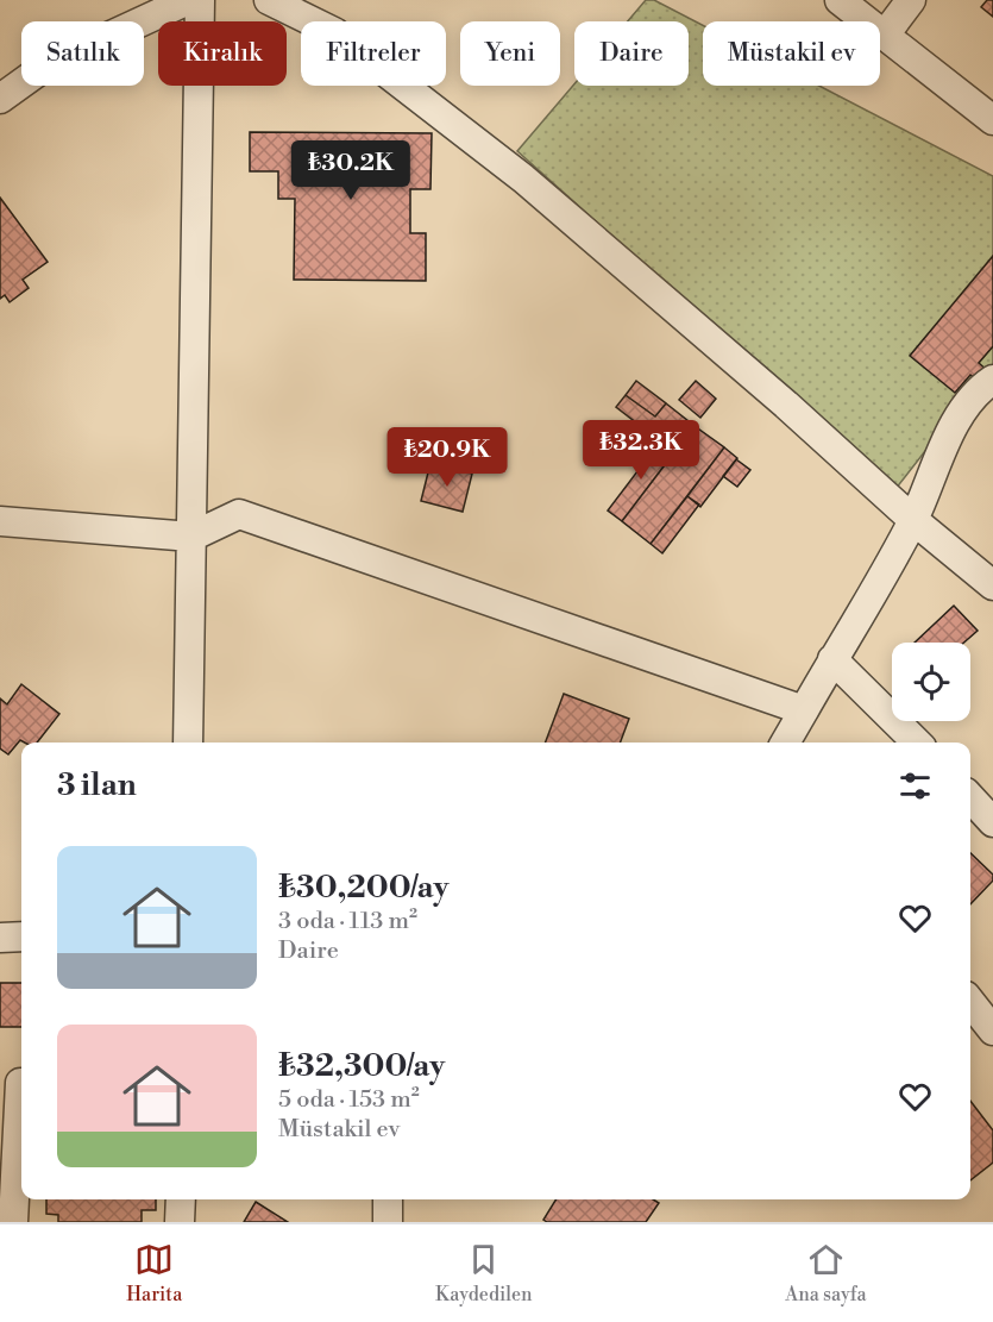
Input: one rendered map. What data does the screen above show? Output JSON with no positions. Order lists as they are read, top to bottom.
{
  "page": {
    "chip": [
      "Satılık",
      "Kiralık",
      "Filtreler",
      "Yeni",
      "Daire",
      "Müstakil ev"
    ],
    "price": ["₺30.2K", "₺32.3K", "₺20.9K"],
    "heading": "3 ilan",
    "list": [
      {
        "name": "₺30,200/ay",
        "note": "3 oda · 113 m² · Daire"
      },
      {
        "name": "₺32,300/ay",
        "note": "5 oda · 153 m² · Müstakil ev"
      }
    ],
    "tabs": ["Harita", "Kaydedilen", "Ana sayfa"]
  }
}
